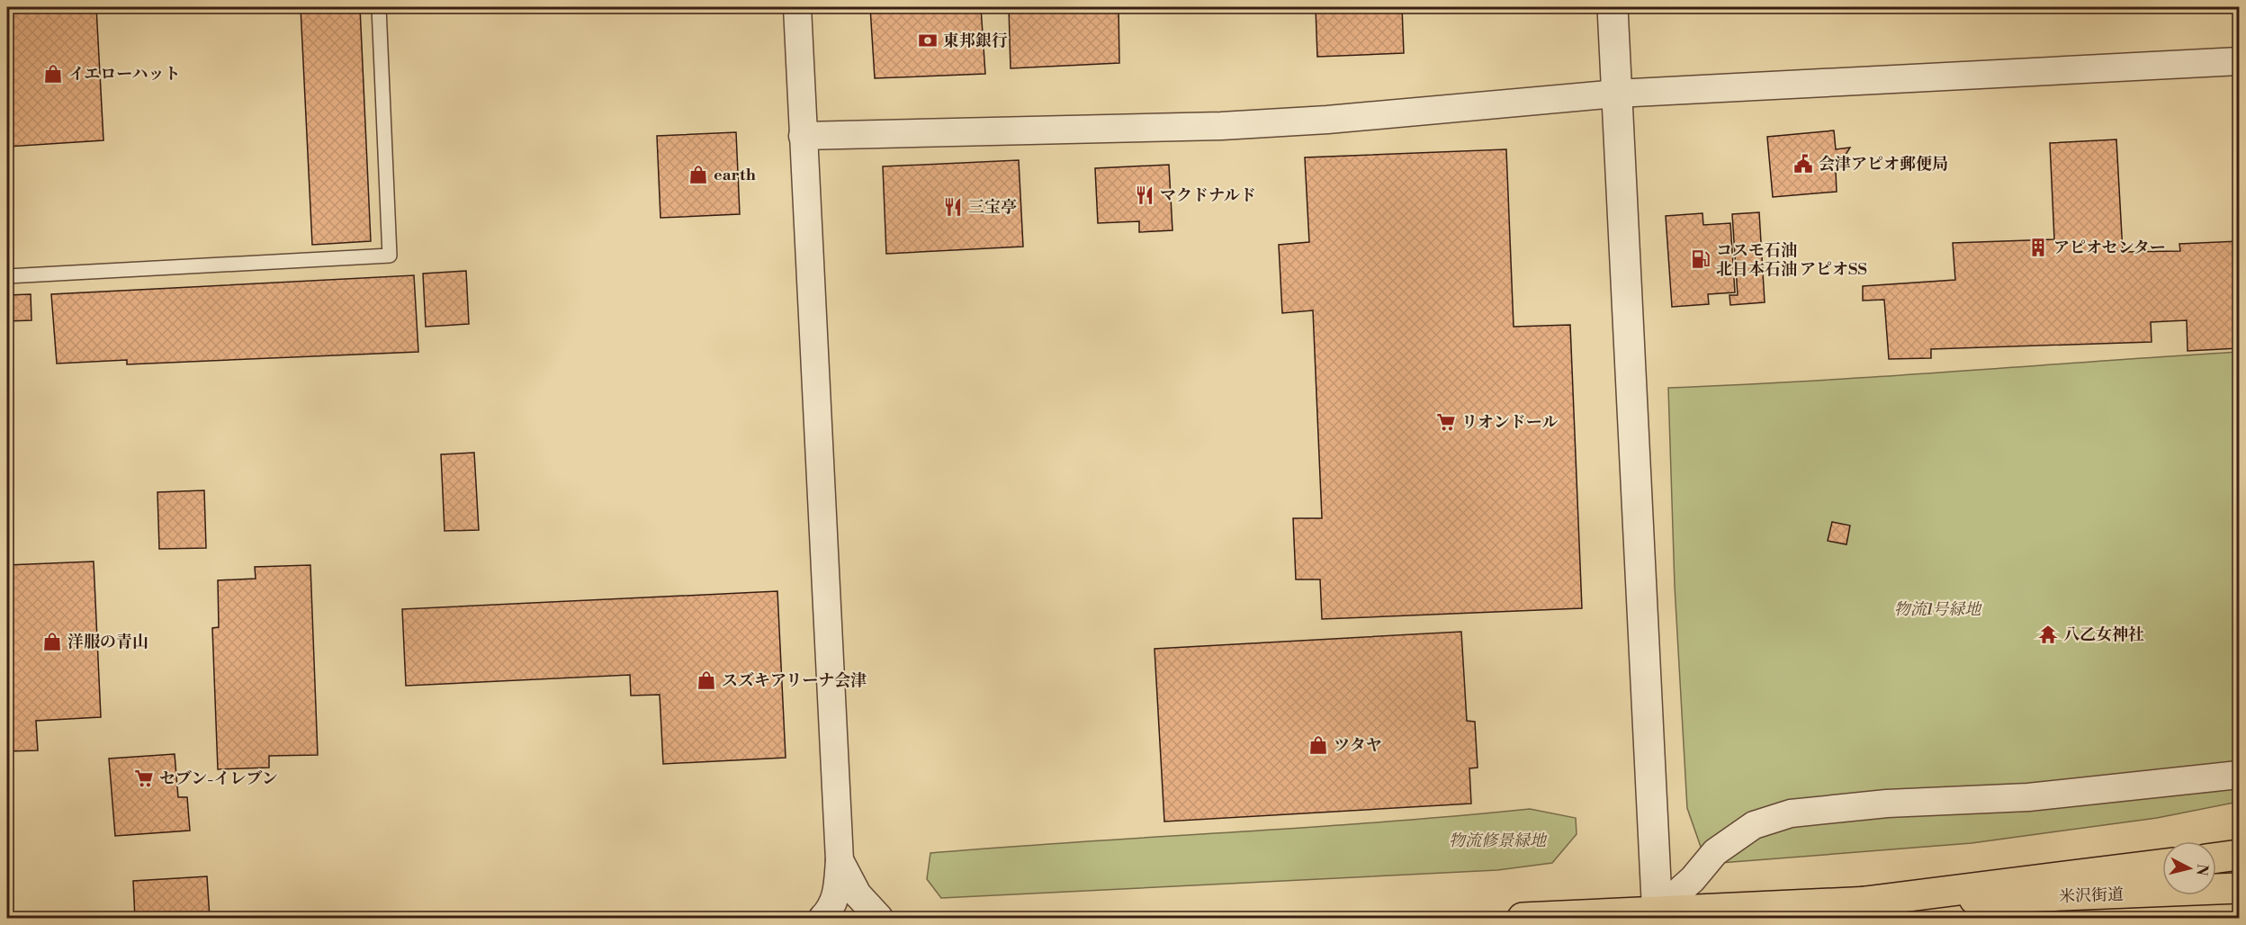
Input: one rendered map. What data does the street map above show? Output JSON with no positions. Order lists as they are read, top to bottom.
{
  "streets": {
    "highway": ["米沢街道"]
  },
  "parks": ["物流1号緑地", "物流修景緑地"],
  "places": {
    "bank": ["東邦銀行"],
    "shop": [
      "イエローハット",
      "earth",
      "洋服の青山",
      "スズキアリーナ会津",
      "ツタヤ"
    ],
    "public building": ["会津アピオ郵便局"],
    "restaurant": ["マクドナルド", "三宝亭"],
    "building": ["アピオセンター"],
    "fuel station": ["コスモ石油 北日本石油 アピオSS"],
    "supermarket": ["リオンドール", "セブン-イレブン"],
    "temple": ["八乙女神社"]
  },
  "north": "right"
}
